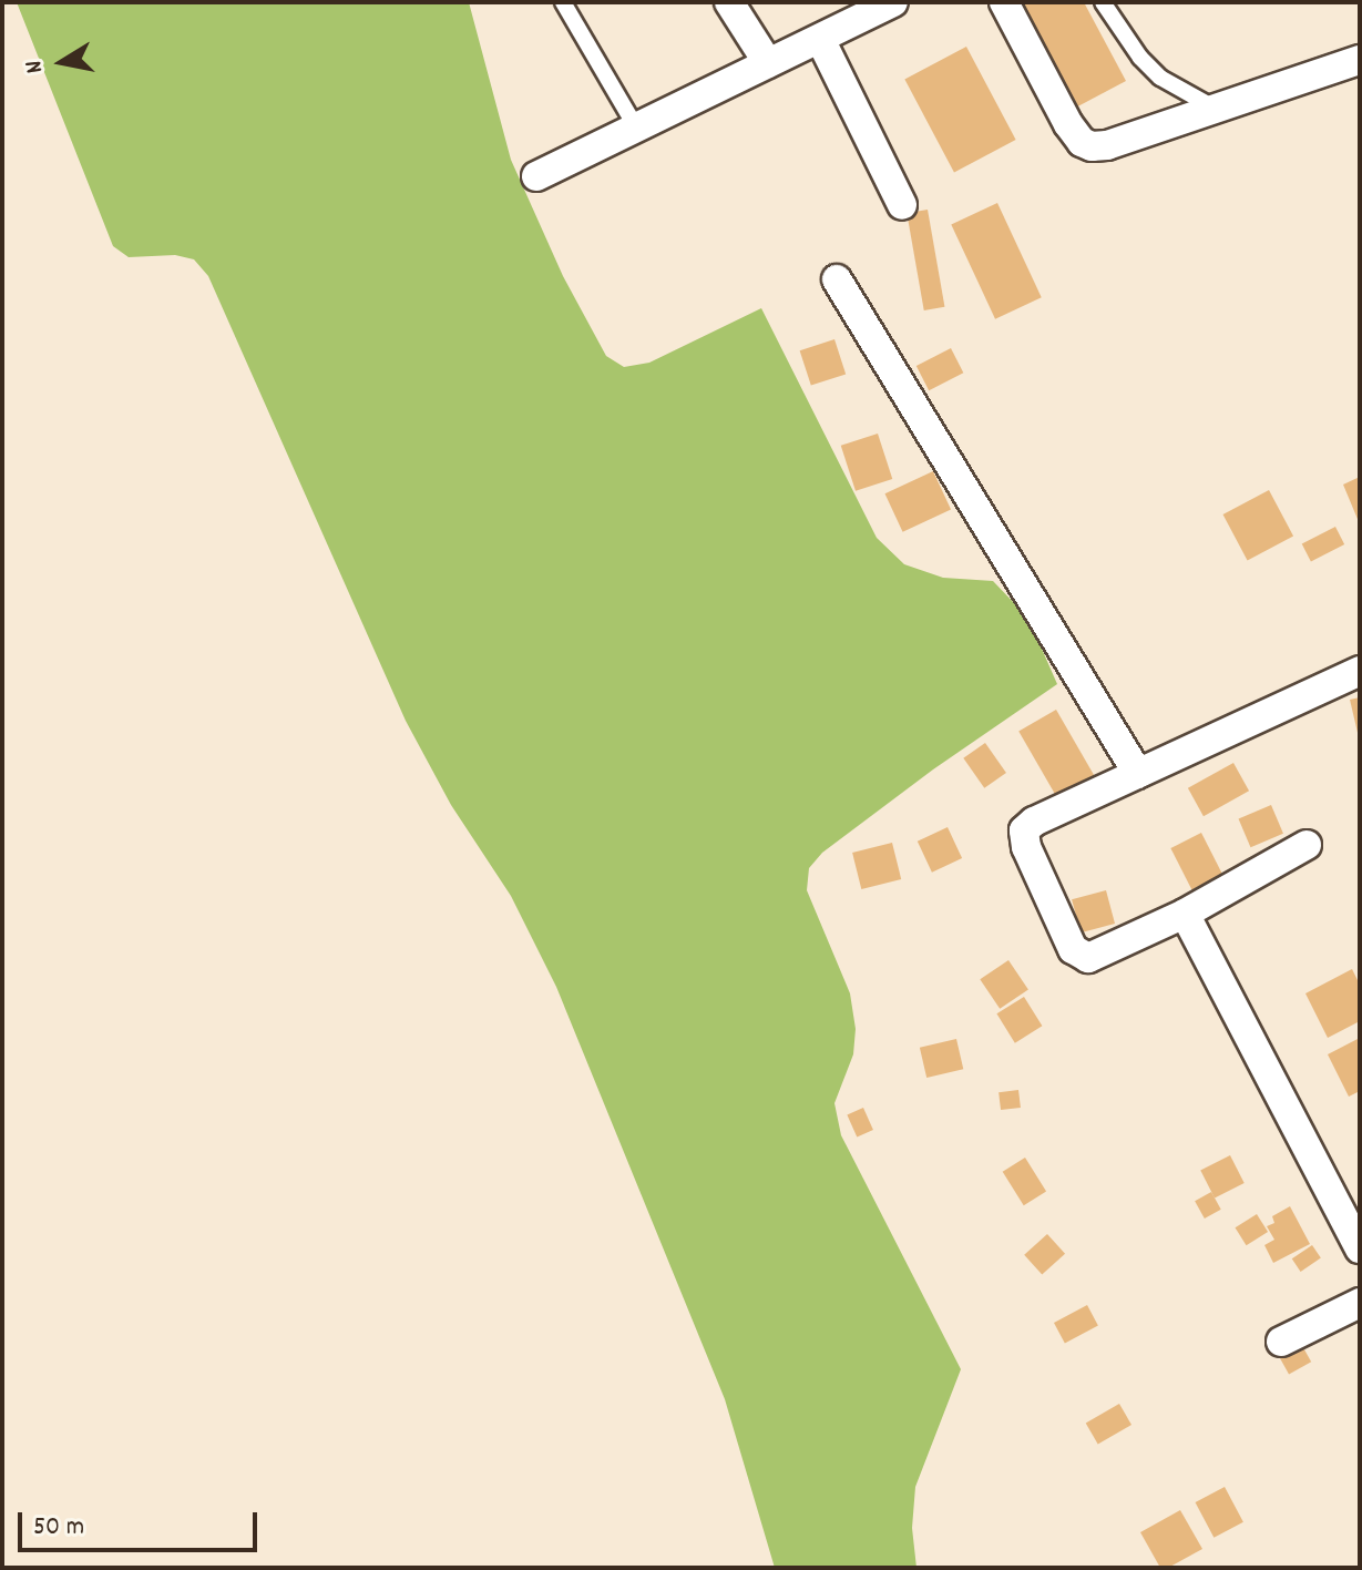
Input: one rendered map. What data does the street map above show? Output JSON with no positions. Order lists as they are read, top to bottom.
{
  "scale_bar": "50 m",
  "north": "left"
}
